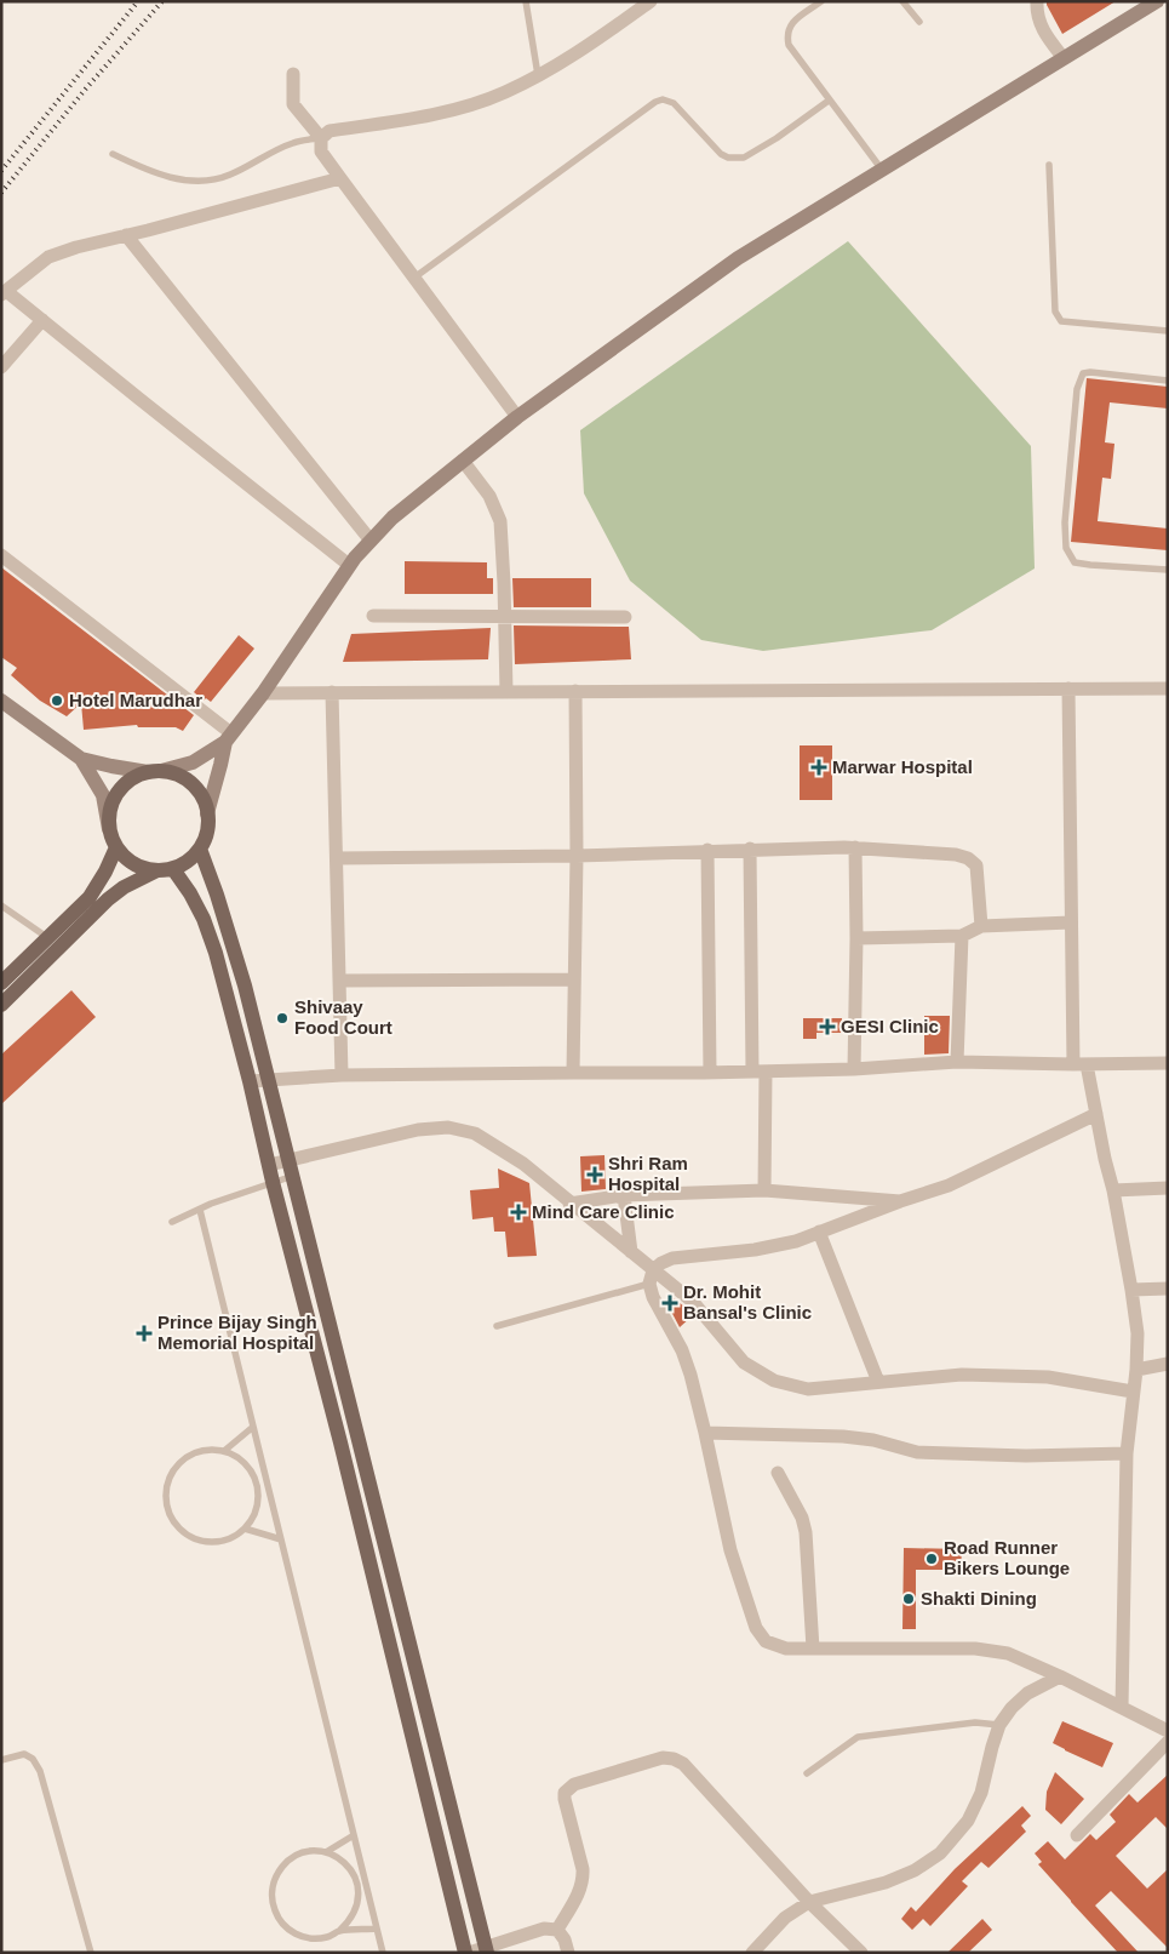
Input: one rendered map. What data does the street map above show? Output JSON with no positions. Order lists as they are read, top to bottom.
{
  "places": {
    "other": [
      "Hotel Marudhar",
      "Shivaay Food Court",
      "Road Runner Bikers Lounge",
      "Shakti Dining"
    ],
    "health": [
      "Marwar Hospital",
      "GESI Clinic",
      "Shri Ram Hospital",
      "Mind Care Clinic",
      "Dr. Mohit Bansal's Clinic",
      "Prince Bijay Singh Memorial Hospital"
    ]
  }
}
